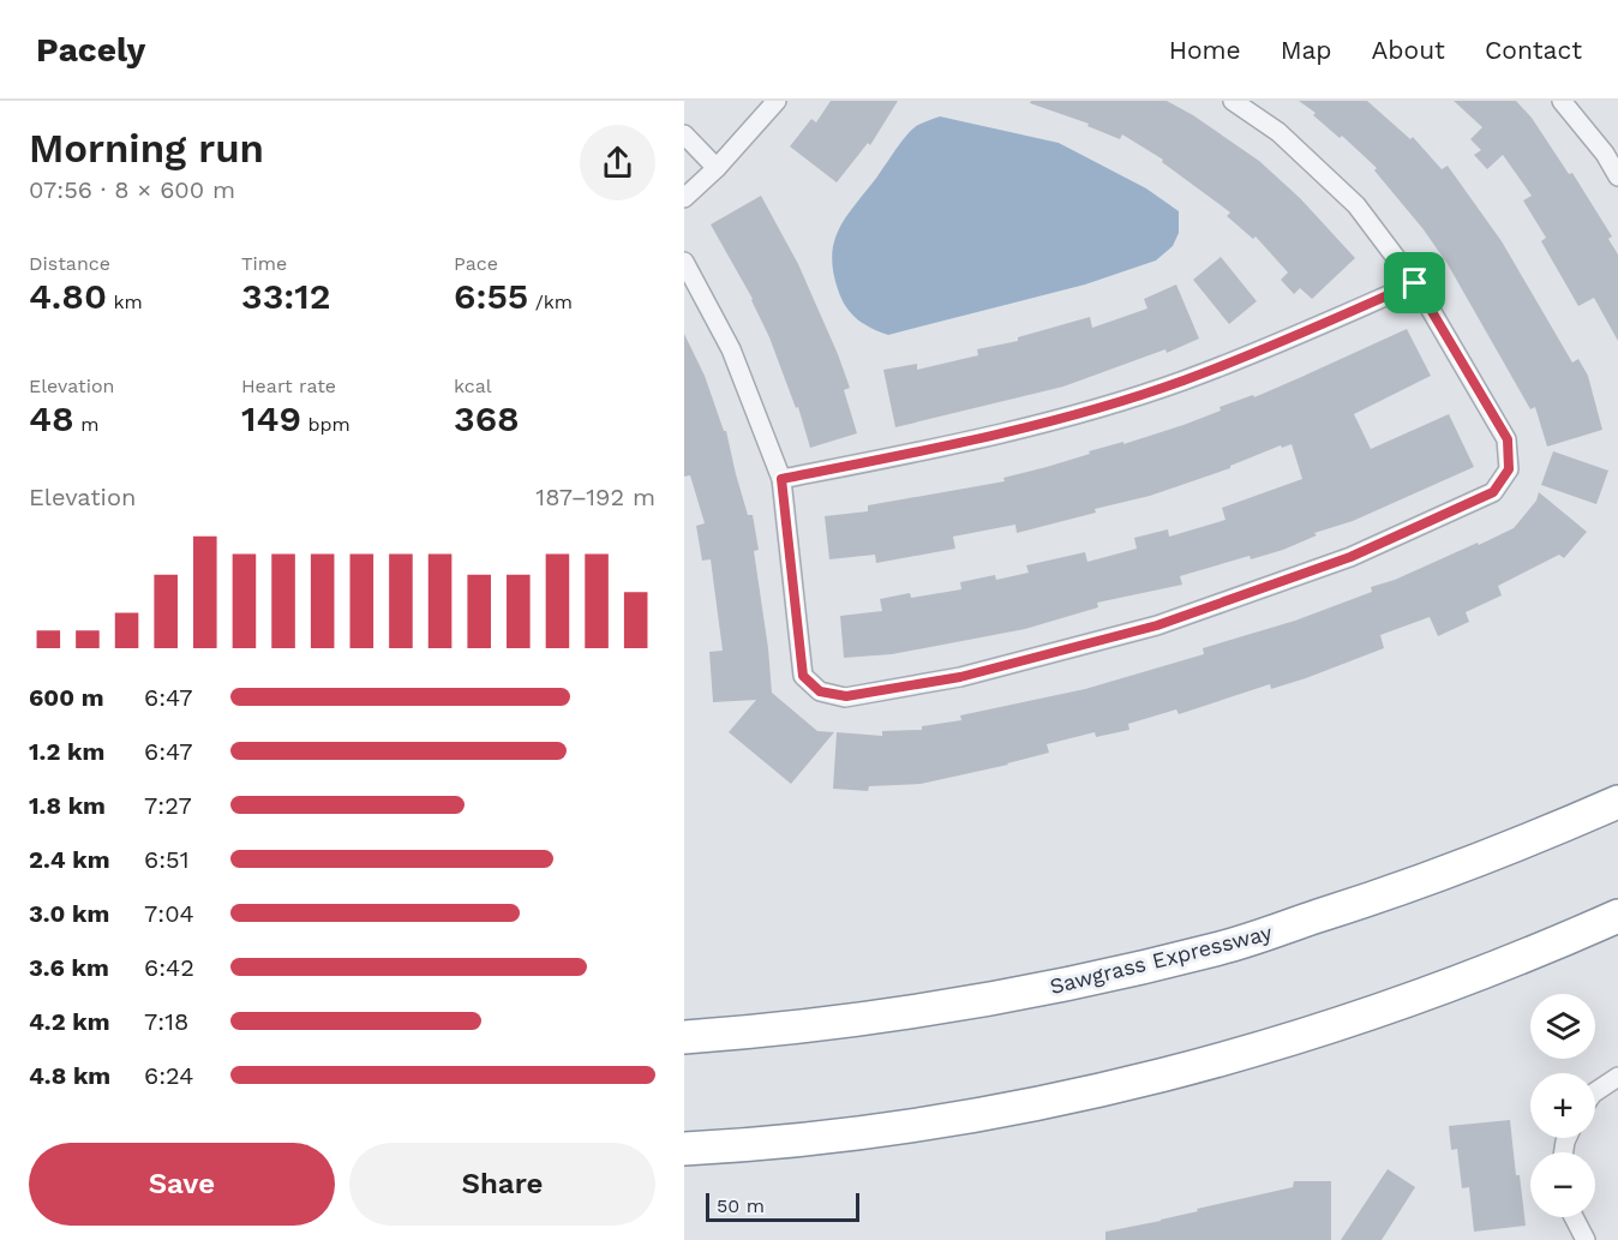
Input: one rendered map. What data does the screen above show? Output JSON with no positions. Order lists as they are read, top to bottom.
{
  "streets": {
    "highway": ["Sawgrass Expressway"]
  },
  "scale_bar": "50 m",
  "page": {
    "header": "Pacely",
    "nav": [
      "Home",
      "Map",
      "About",
      "Contact"
    ],
    "heading": ["Morning run", "07:56 · 8 × 600 m"],
    "stats": [
      ["Distance", "4.80 km"],
      ["Time", "33:12"],
      ["Pace", "6:55 /km"],
      ["Elevation", "48 m"],
      ["Heart rate", "149 bpm"],
      ["kcal", "368"]
    ],
    "chart": ["Elevation", "187–192 m"],
    "list": [
      {
        "name": "600 m",
        "note": "6:47"
      },
      {
        "name": "1.2 km",
        "note": "6:47"
      },
      {
        "name": "1.8 km",
        "note": "7:27"
      },
      {
        "name": "2.4 km",
        "note": "6:51"
      },
      {
        "name": "3.0 km",
        "note": "7:04"
      },
      {
        "name": "3.6 km",
        "note": "6:42"
      },
      {
        "name": "4.2 km",
        "note": "7:18"
      },
      {
        "name": "4.8 km",
        "note": "6:24"
      }
    ],
    "map_buttons": ["+", "−"],
    "buttons": ["Save", "Share"],
    "scale": "50 m"
  }
}
